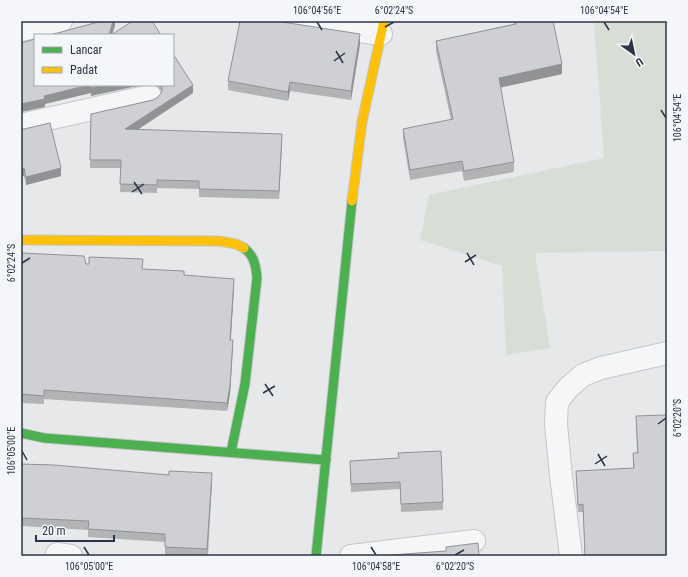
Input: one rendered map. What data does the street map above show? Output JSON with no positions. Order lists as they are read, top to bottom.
{
  "legend": ["Lancar", "Padat"],
  "scale_bar": "20 m",
  "north": "bottom right",
  "coordinates": [
    "106°04'56\"E",
    "6°02'24\"S",
    "106°04'54\"E",
    "6°02'20\"S",
    "106°05'00\"E",
    "106°04'58\"E"
  ]
}
